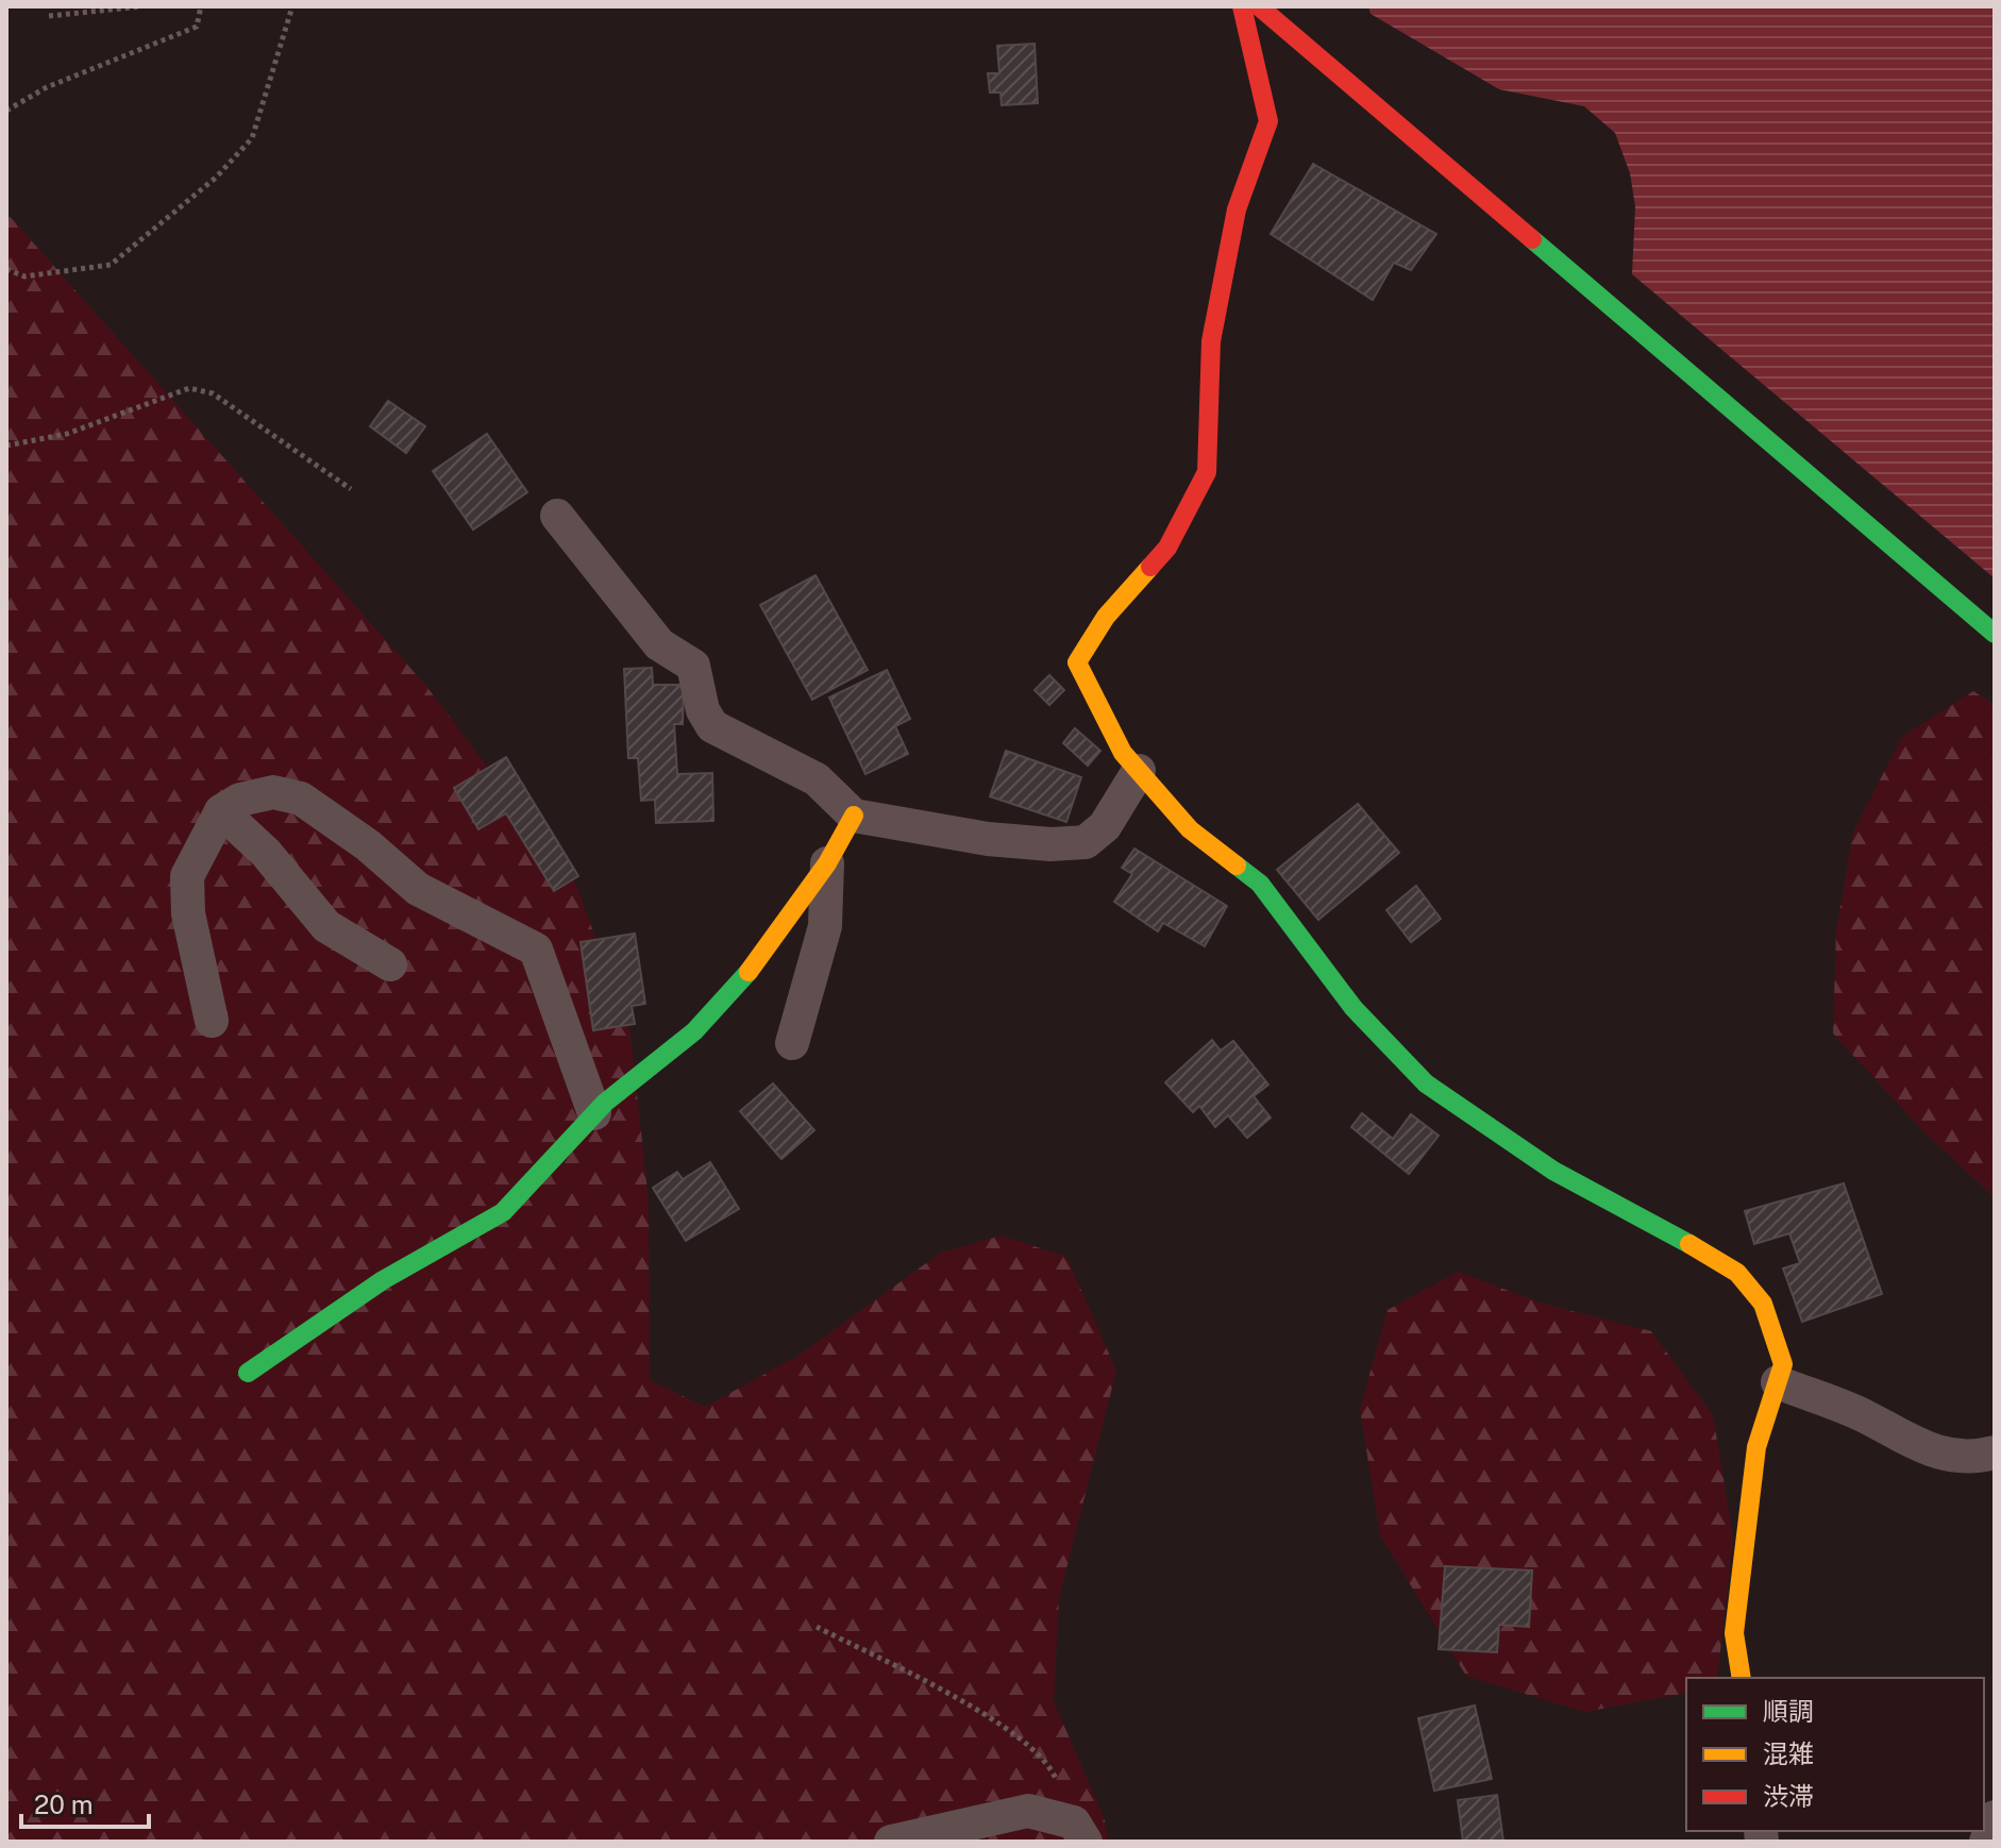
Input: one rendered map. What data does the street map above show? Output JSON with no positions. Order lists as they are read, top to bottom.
{
  "legend": ["順調", "混雑", "渋滞"],
  "scale_bar": "20 m"
}
